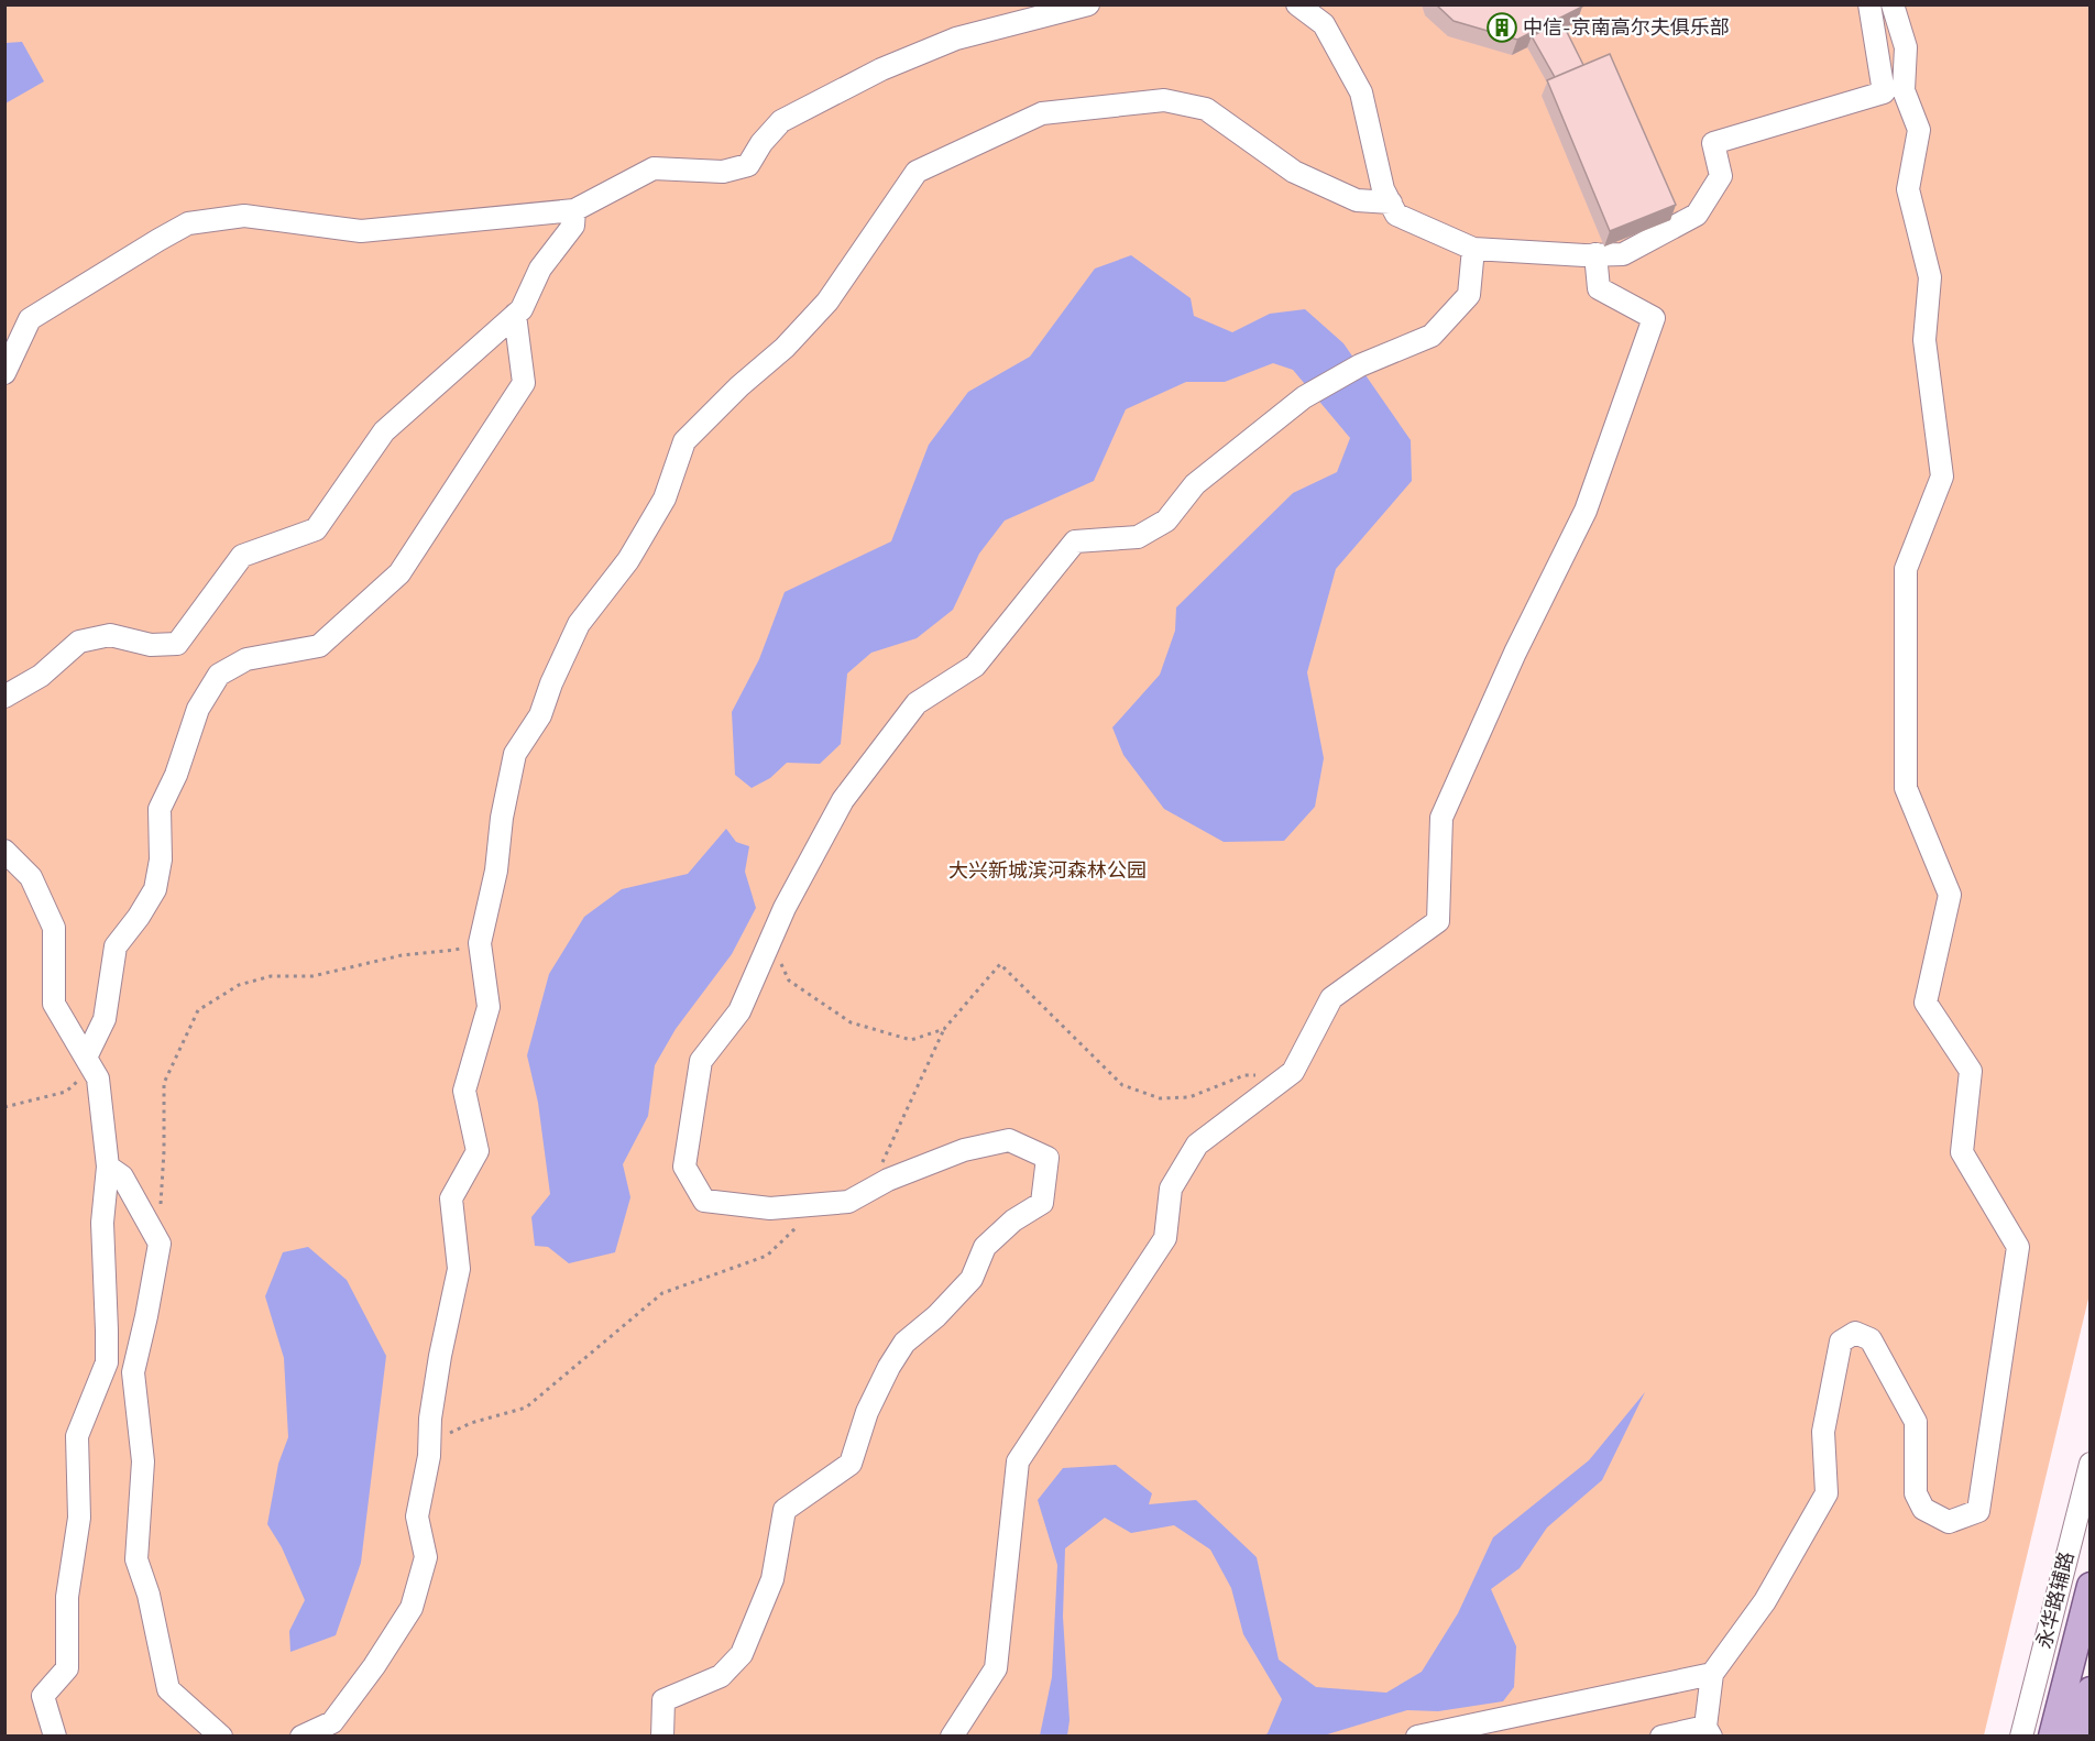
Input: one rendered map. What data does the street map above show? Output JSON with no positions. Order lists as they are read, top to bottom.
{
  "streets": {
    "street": ["永华路辅路"]
  },
  "parks": ["大兴新城滨河森林公园"],
  "places": {
    "building": ["中信-京南高尔夫俱乐部"]
  }
}
